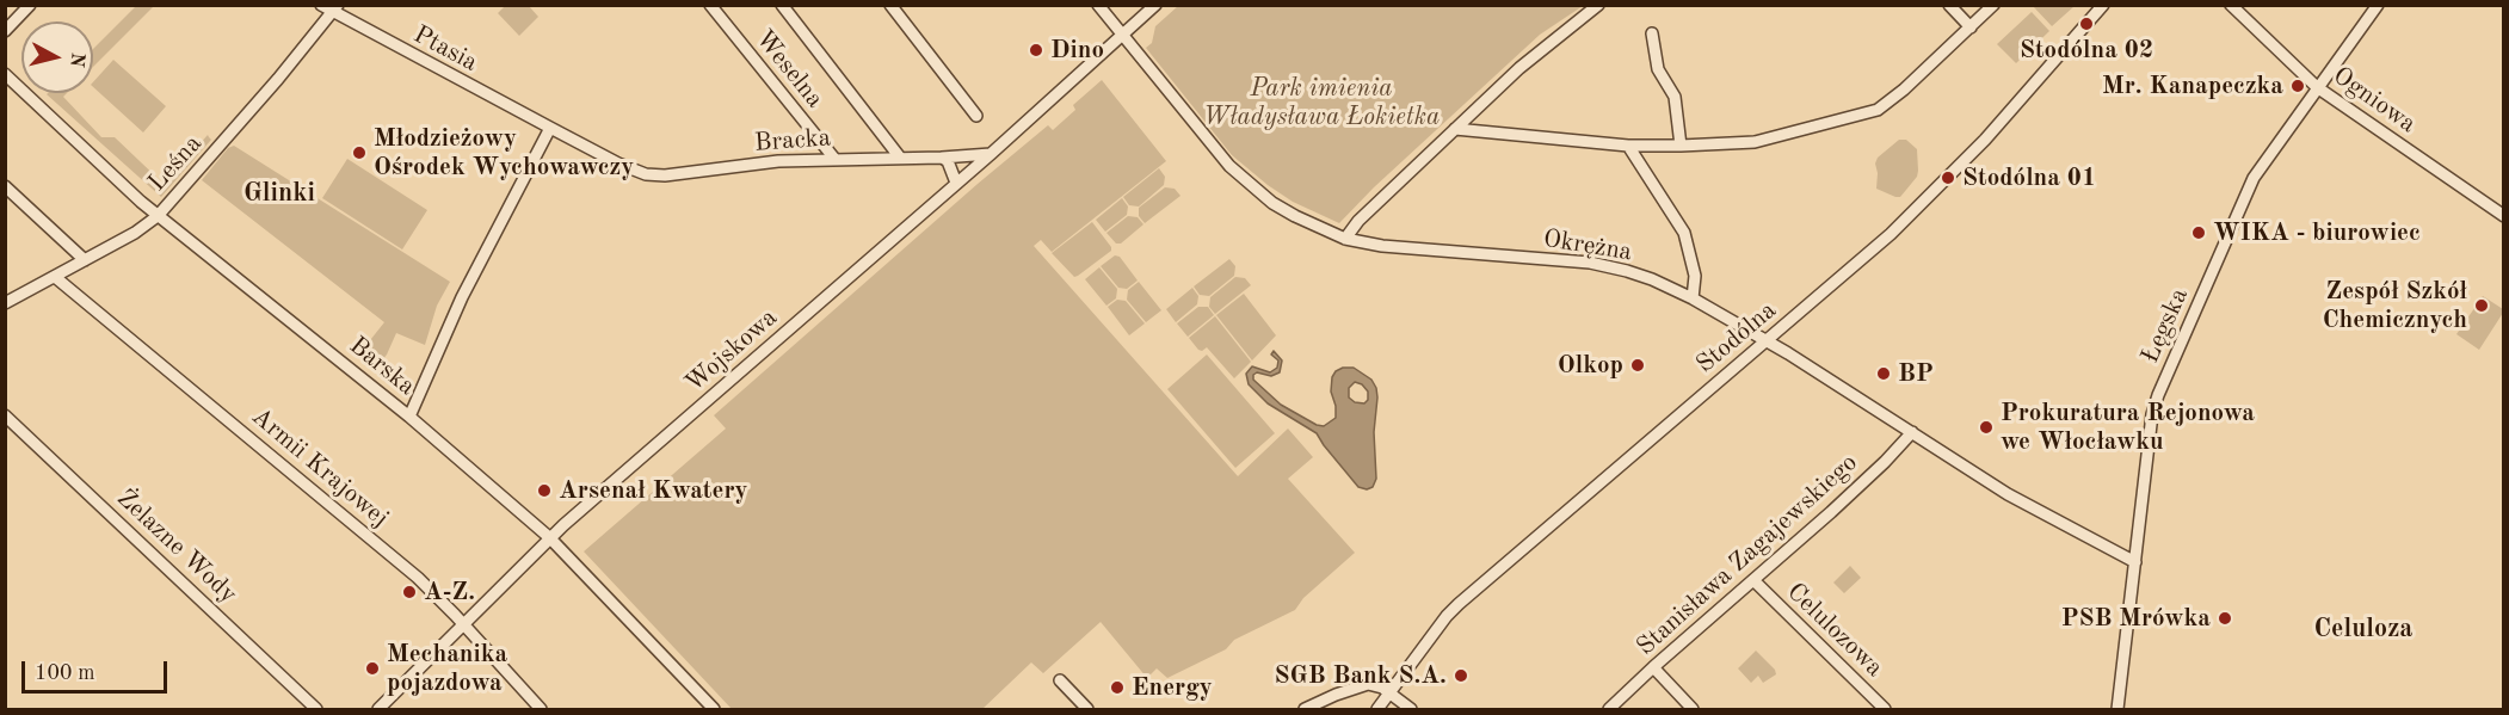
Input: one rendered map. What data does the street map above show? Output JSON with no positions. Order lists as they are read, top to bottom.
{
  "streets": {
    "street": [
      "Ptasia",
      "Weselna",
      "Ogniowa",
      "Bracka",
      "Leśna",
      "Okrężna",
      "Łęgska",
      "Stodólna",
      "Wojskowa",
      "Barska",
      "Armii Krajowej",
      "Żelazne Wody",
      "Stanisława Zagajewskiego",
      "Celulozowa"
    ]
  },
  "crossings": [
    ["Ptasia", "Bracka"],
    ["Ptasia", "Leśna"],
    ["Weselna", "Bracka"],
    ["Ogniowa", "Łęgska"],
    ["Bracka", "Wojskowa"],
    ["Leśna", "Barska"],
    ["Leśna", "Armii Krajowej"],
    ["Okrężna", "Łęgska"],
    ["Okrężna", "Stodólna"],
    ["Okrężna", "Wojskowa"],
    ["Okrężna", "Stanisława Zagajewskiego"],
    ["Wojskowa", "Barska"],
    ["Wojskowa", "Armii Krajowej"],
    ["Stanisława Zagajewskiego", "Celulozowa"]
  ],
  "districts": ["Glinki", "Celuloza"],
  "parks": ["Park imienia Władysława Łokietka"],
  "places": [
    "Stodólna 02",
    "Dino",
    "Mr. Kanapeczka",
    "Młodzieżowy Ośrodek Wychowawczy",
    "Stodólna 01",
    "WIKA - biurowiec",
    "Zespół Szkół Chemicznych",
    "Olkop",
    "BP",
    "Prokuratura Rejonowa we Włocławku",
    "Arsenał Kwatery",
    "A-Z.",
    "PSB Mrówka",
    "Mechanika pojazdowa",
    "SGB Bank S.A.",
    "Energy"
  ],
  "scale_bar": "100 m",
  "north": "right"
}
